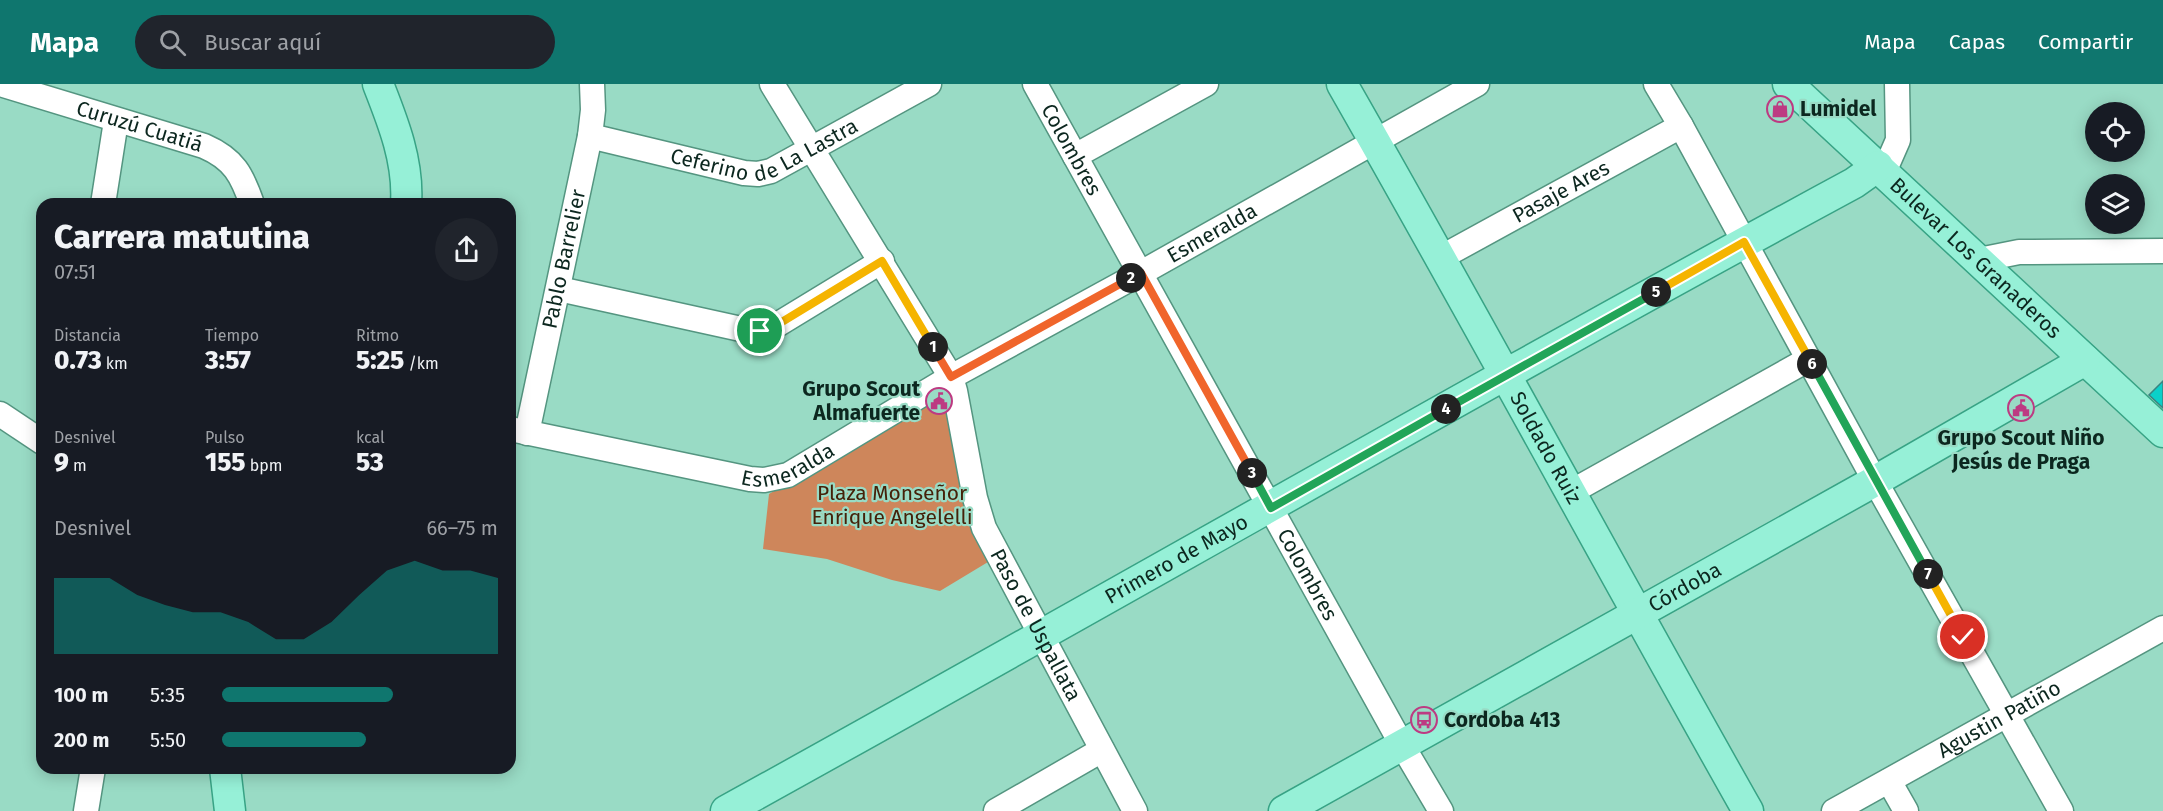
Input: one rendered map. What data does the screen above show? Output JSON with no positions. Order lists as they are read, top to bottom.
{
  "streets": {
    "main road": [
      "Bulevar Los Granaderos",
      "Soldado Ruiz",
      "Primero de Mayo",
      "Córdoba"
    ],
    "street": [
      "Curuzú Cuatiá",
      "Ceferino de La Lastra",
      "Colombres",
      "Pasaje Ares",
      "Esmeralda",
      "Pablo Barrelier",
      "Paso de Uspallata",
      "Agustin Patiño"
    ]
  },
  "crossings": [
    ["Ceferino de La Lastra", "Pablo Barrelier"],
    ["Ceferino de La Lastra", "Paso de Uspallata"],
    ["Colombres", "Esmeralda"],
    ["Colombres", "Primero de Mayo"],
    ["Colombres", "Córdoba"],
    ["Pasaje Ares", "Soldado Ruiz"],
    ["Esmeralda", "Pablo Barrelier"],
    ["Esmeralda", "Soldado Ruiz"],
    ["Esmeralda", "Paso de Uspallata"],
    ["Bulevar Los Granaderos", "Primero de Mayo"],
    ["Bulevar Los Granaderos", "Córdoba"],
    ["Soldado Ruiz", "Primero de Mayo"],
    ["Soldado Ruiz", "Córdoba"],
    ["Primero de Mayo", "Paso de Uspallata"]
  ],
  "parks": ["Plaza Monseñor Enrique Angelelli"],
  "places": {
    "shop": ["Lumidel"],
    "public building": ["Grupo Scout Almafuerte", "Grupo Scout Niño Jesús de Praga"],
    "bus stop": ["Cordoba 413"]
  },
  "page": {
    "header": "Mapa",
    "search": "Buscar aquí",
    "nav": ["Mapa", "Capas", "Compartir"],
    "heading": ["Carrera matutina", "07:51"],
    "pins": [
      "2",
      "5",
      "1",
      "6",
      "4",
      "3",
      "7"
    ],
    "stats": [
      ["Distancia", "0.73 km"],
      ["Tiempo", "3:57"],
      ["Ritmo", "5:25 /km"],
      ["Desnivel", "9 m"],
      ["Pulso", "155 bpm"],
      ["kcal", "53"]
    ],
    "chart": ["Desnivel", "66–75 m"],
    "list": [
      {
        "name": "100 m",
        "note": "5:35"
      },
      {
        "name": "200 m",
        "note": "5:50"
      }
    ]
  }
}
